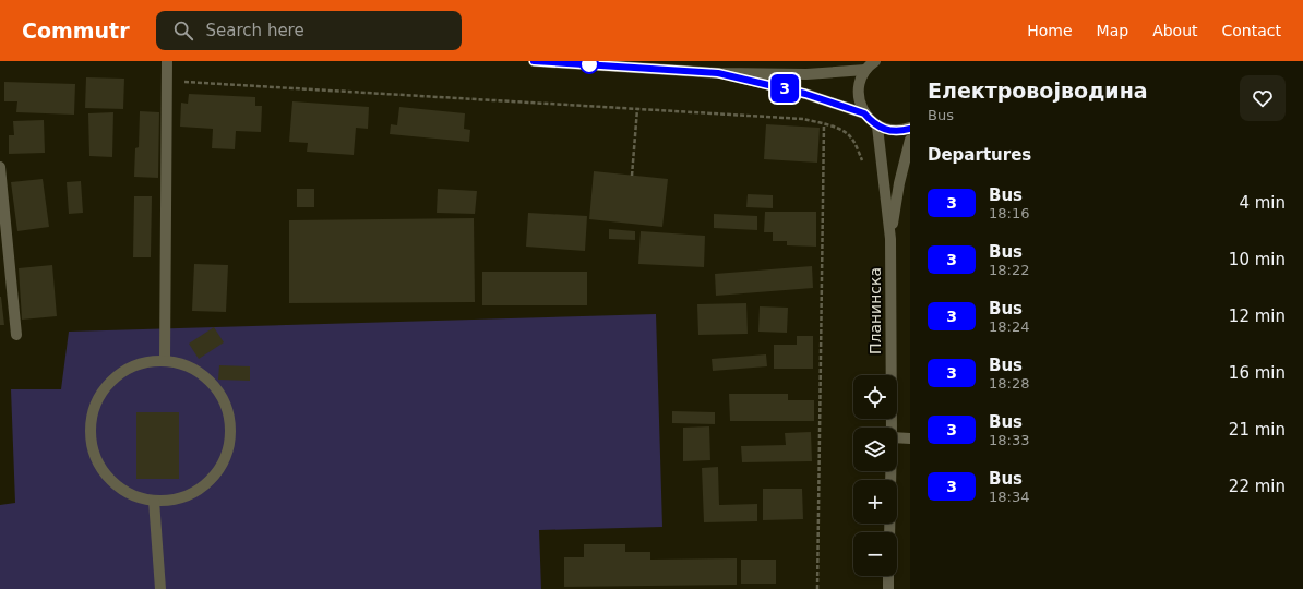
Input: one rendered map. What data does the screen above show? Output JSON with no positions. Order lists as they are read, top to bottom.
{
  "streets": {
    "street": ["Планинска"]
  },
  "lines": ["bus line 3"],
  "page": {
    "header": "Commutr",
    "search": "Search here",
    "nav": [
      "Home",
      "Map",
      "About",
      "Contact"
    ],
    "on_map": "3",
    "heading": [
      ["Електровојводина", "Bus"],
      "Departures"
    ],
    "list": [
      {
        "mark": "3",
        "name": "Bus",
        "note": "18:16",
        "value": "4 min"
      },
      {
        "mark": "3",
        "name": "Bus",
        "note": "18:22",
        "value": "10 min"
      },
      {
        "mark": "3",
        "name": "Bus",
        "note": "18:24",
        "value": "12 min"
      },
      {
        "mark": "3",
        "name": "Bus",
        "note": "18:28",
        "value": "16 min"
      },
      {
        "mark": "3",
        "name": "Bus",
        "note": "18:33",
        "value": "21 min"
      },
      {
        "mark": "3",
        "name": "Bus",
        "note": "18:34",
        "value": "22 min"
      }
    ],
    "map_buttons": ["+", "−"]
  }
}
